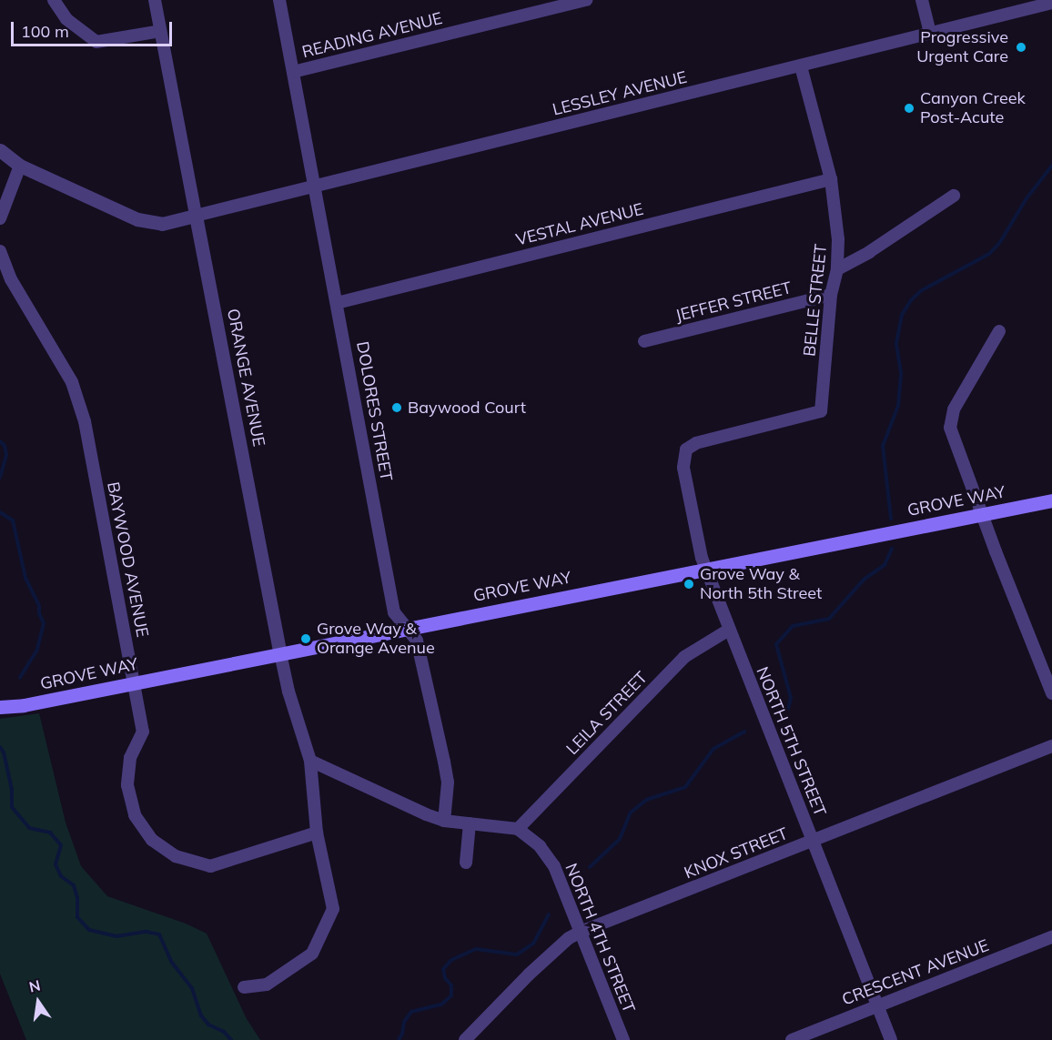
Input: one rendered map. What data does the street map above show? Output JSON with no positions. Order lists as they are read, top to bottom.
{
  "streets": {
    "main road": ["GROVE WAY"],
    "street": [
      "READING AVENUE",
      "LESSLEY AVENUE",
      "VESTAL AVENUE",
      "BELLE STREET",
      "JEFFER STREET",
      "ORANGE AVENUE",
      "DOLORES STREET",
      "BAYWOOD AVENUE",
      "LEILA STREET",
      "NORTH 5TH STREET",
      "KNOX STREET",
      "NORTH 4TH STREET",
      "CRESCENT AVENUE"
    ]
  },
  "crossings": [
    ["READING AVENUE", "DOLORES STREET"],
    ["LESSLEY AVENUE", "BELLE STREET"],
    ["LESSLEY AVENUE", "ORANGE AVENUE"],
    ["LESSLEY AVENUE", "DOLORES STREET"],
    ["VESTAL AVENUE", "BELLE STREET"],
    ["VESTAL AVENUE", "DOLORES STREET"],
    ["BELLE STREET", "JEFFER STREET"],
    ["BELLE STREET", "NORTH 5TH STREET"],
    ["ORANGE AVENUE", "GROVE WAY"],
    ["ORANGE AVENUE", "BAYWOOD AVENUE"],
    ["DOLORES STREET", "GROVE WAY"],
    ["GROVE WAY", "BAYWOOD AVENUE"],
    ["GROVE WAY", "NORTH 5TH STREET"],
    ["LEILA STREET", "NORTH 5TH STREET"],
    ["LEILA STREET", "NORTH 4TH STREET"],
    ["NORTH 5TH STREET", "KNOX STREET"],
    ["NORTH 5TH STREET", "CRESCENT AVENUE"],
    ["KNOX STREET", "NORTH 4TH STREET"]
  ],
  "places": [
    "Progressive Urgent Care",
    "Canyon Creek Post-Acute",
    "Baywood Court",
    "Grove Way & North 5th Street",
    "Grove Way & Orange Avenue"
  ],
  "scale_bar": "100 m",
  "north": "top"
}
